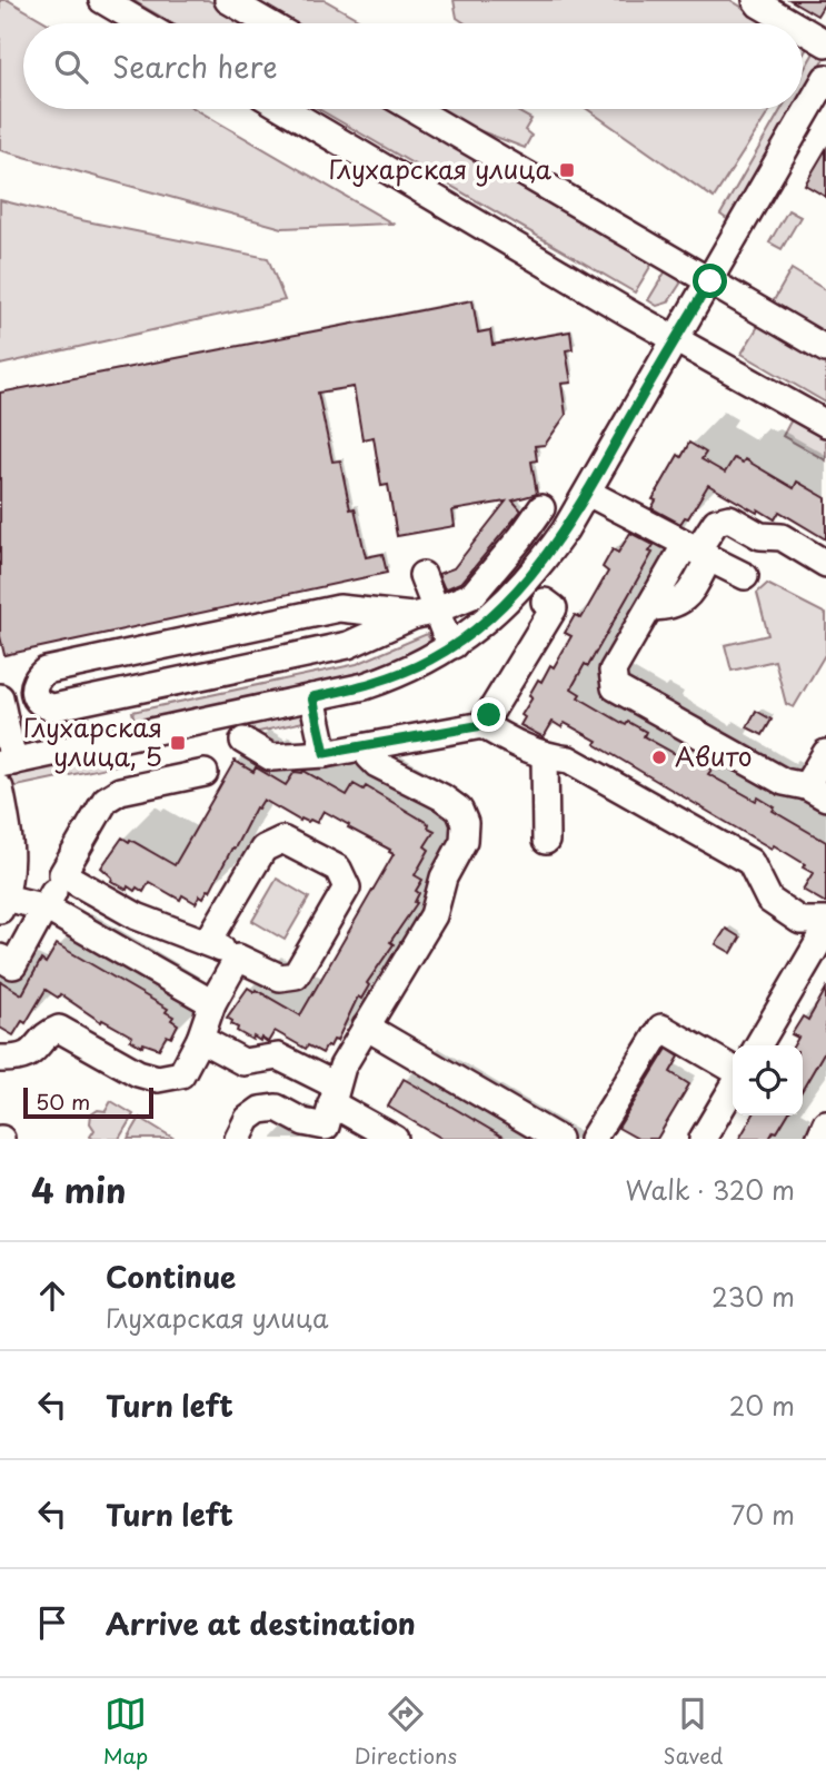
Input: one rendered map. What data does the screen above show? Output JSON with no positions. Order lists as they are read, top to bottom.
{
  "places": {
    "transit": ["Глухарская улица", "Глухарская улица, 5"],
    "other": ["Авито"]
  },
  "scale_bar": "50 m",
  "page": {
    "search": "Search here",
    "scale": "50 m",
    "heading": ["4 min", "Walk · 320 m"],
    "list": [
      ["Continue", "Глухарская улица", "230 m"],
      ["Turn left", "20 m"],
      ["Turn left", "70 m"],
      "Arrive at destination"
    ],
    "nav": ["Map", "Directions", "Saved"]
  }
}
